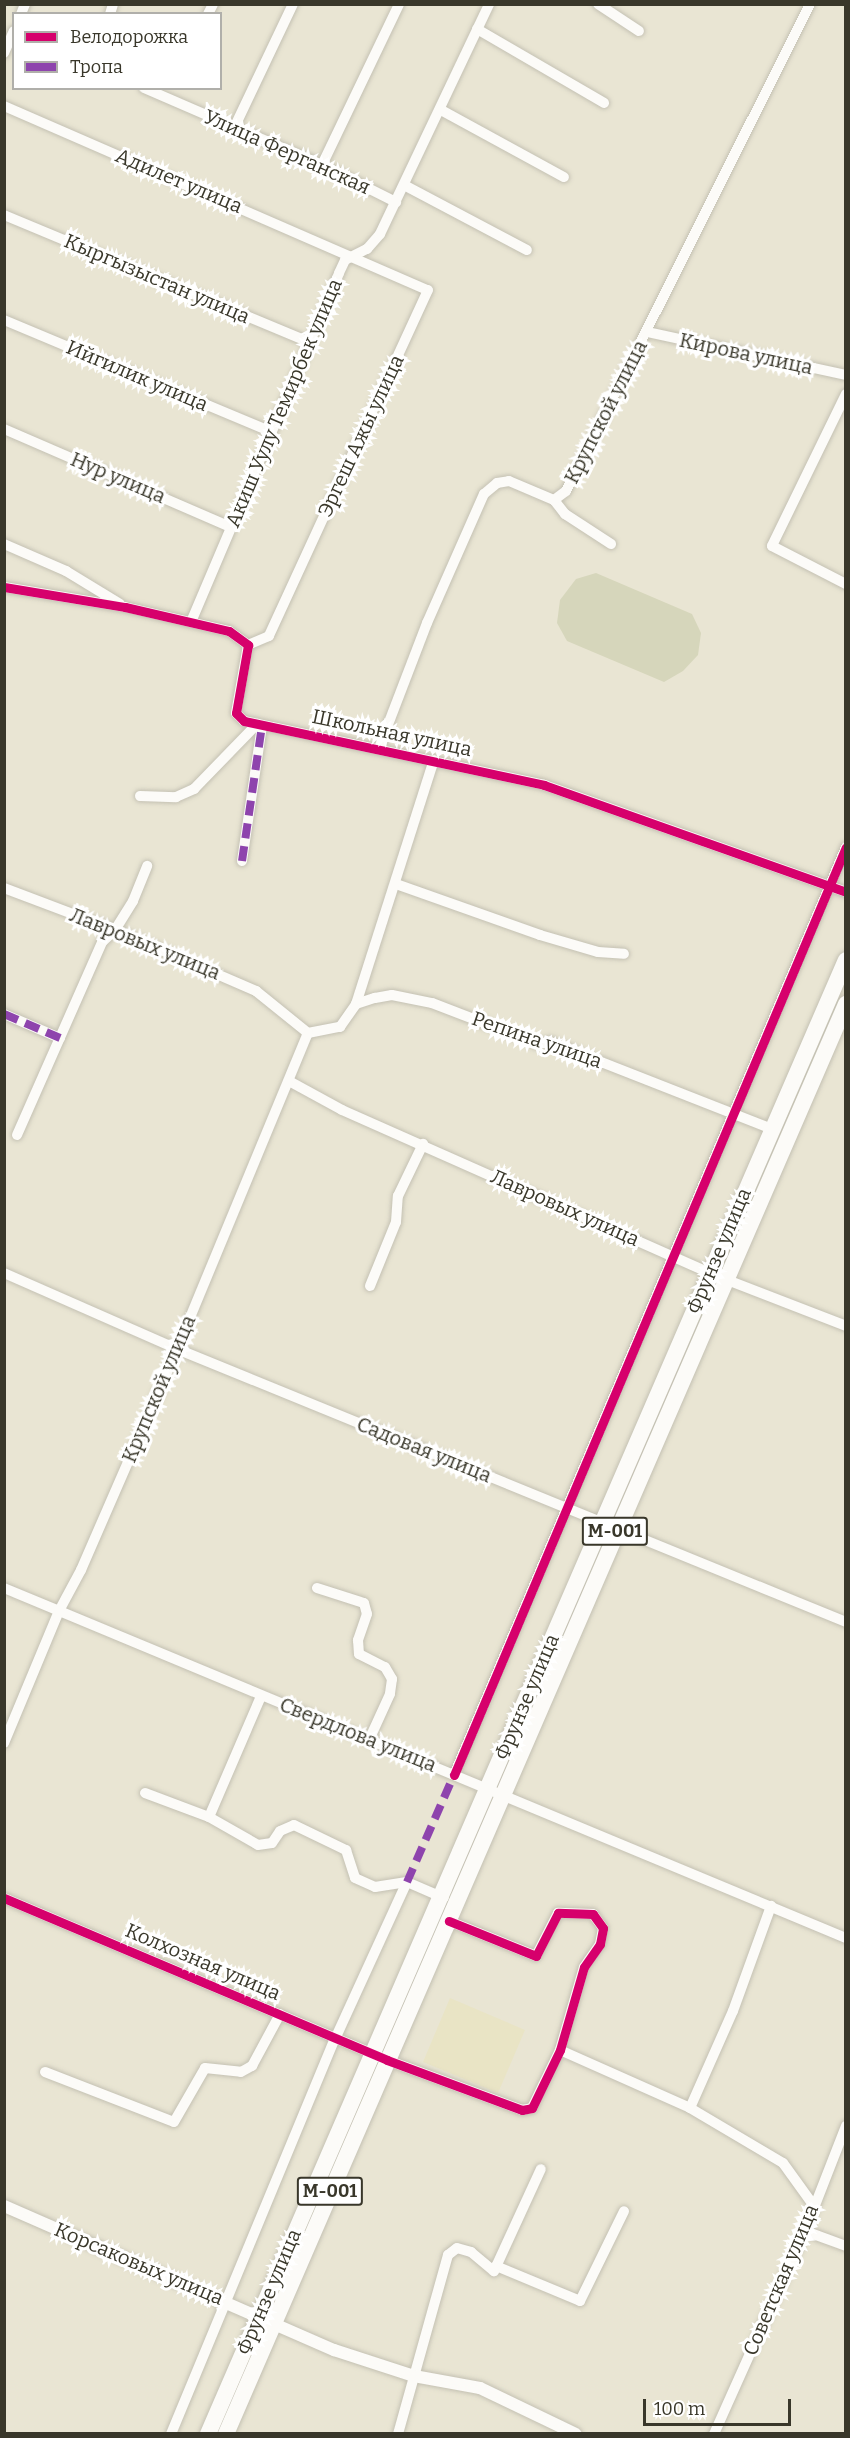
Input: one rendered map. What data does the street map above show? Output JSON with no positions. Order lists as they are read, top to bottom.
{
  "streets": {
    "main road": ["Фрунзе улица", "M-001"],
    "street": [
      "Улица Ферганская",
      "Адилет улица",
      "Кыргызыстан улица",
      "Кирова улица",
      "Ийгилик улица",
      "Акиш Уулу Темирбек улица",
      "Крупской улица",
      "Эргеш Ажы улица",
      "Нур улица",
      "Школьная улица",
      "Лавровых улица",
      "Репина улица",
      "Садовая улица",
      "Свердлова улица",
      "Колхозная улица",
      "Корсаковых улица",
      "Советская улица"
    ]
  },
  "crossings": [
    ["Улица Ферганская", "Акиш Уулу Темирбек улица"],
    ["Адилет улица", "Акиш Уулу Темирбек улица"],
    ["Адилет улица", "Эргеш Ажы улица"],
    ["Кыргызыстан улица", "Акиш Уулу Темирбек улица"],
    ["Кирова улица", "Крупской улица"],
    ["Ийгилик улица", "Акиш Уулу Темирбек улица"],
    ["Акиш Уулу Темирбек улица", "Эргеш Ажы улица"],
    ["Акиш Уулу Темирбек улица", "Нур улица"],
    ["Крупской улица", "Школьная улица"],
    ["Крупской улица", "Лавровых улица"],
    ["Крупской улица", "Садовая улица"],
    ["Крупской улица", "Свердлова улица"],
    ["Эргеш Ажы улица", "Школьная улица"],
    ["Лавровых улица", "Фрунзе улица"],
    ["Репина улица", "Фрунзе улица"],
    ["Фрунзе улица", "Садовая улица"],
    ["Фрунзе улица", "Свердлова улица"],
    ["Фрунзе улица", "Колхозная улица"],
    ["Фрунзе улица", "Корсаковых улица"]
  ],
  "legend": ["Велодорожка", "Тропа"],
  "scale_bar": "100 m"
}
